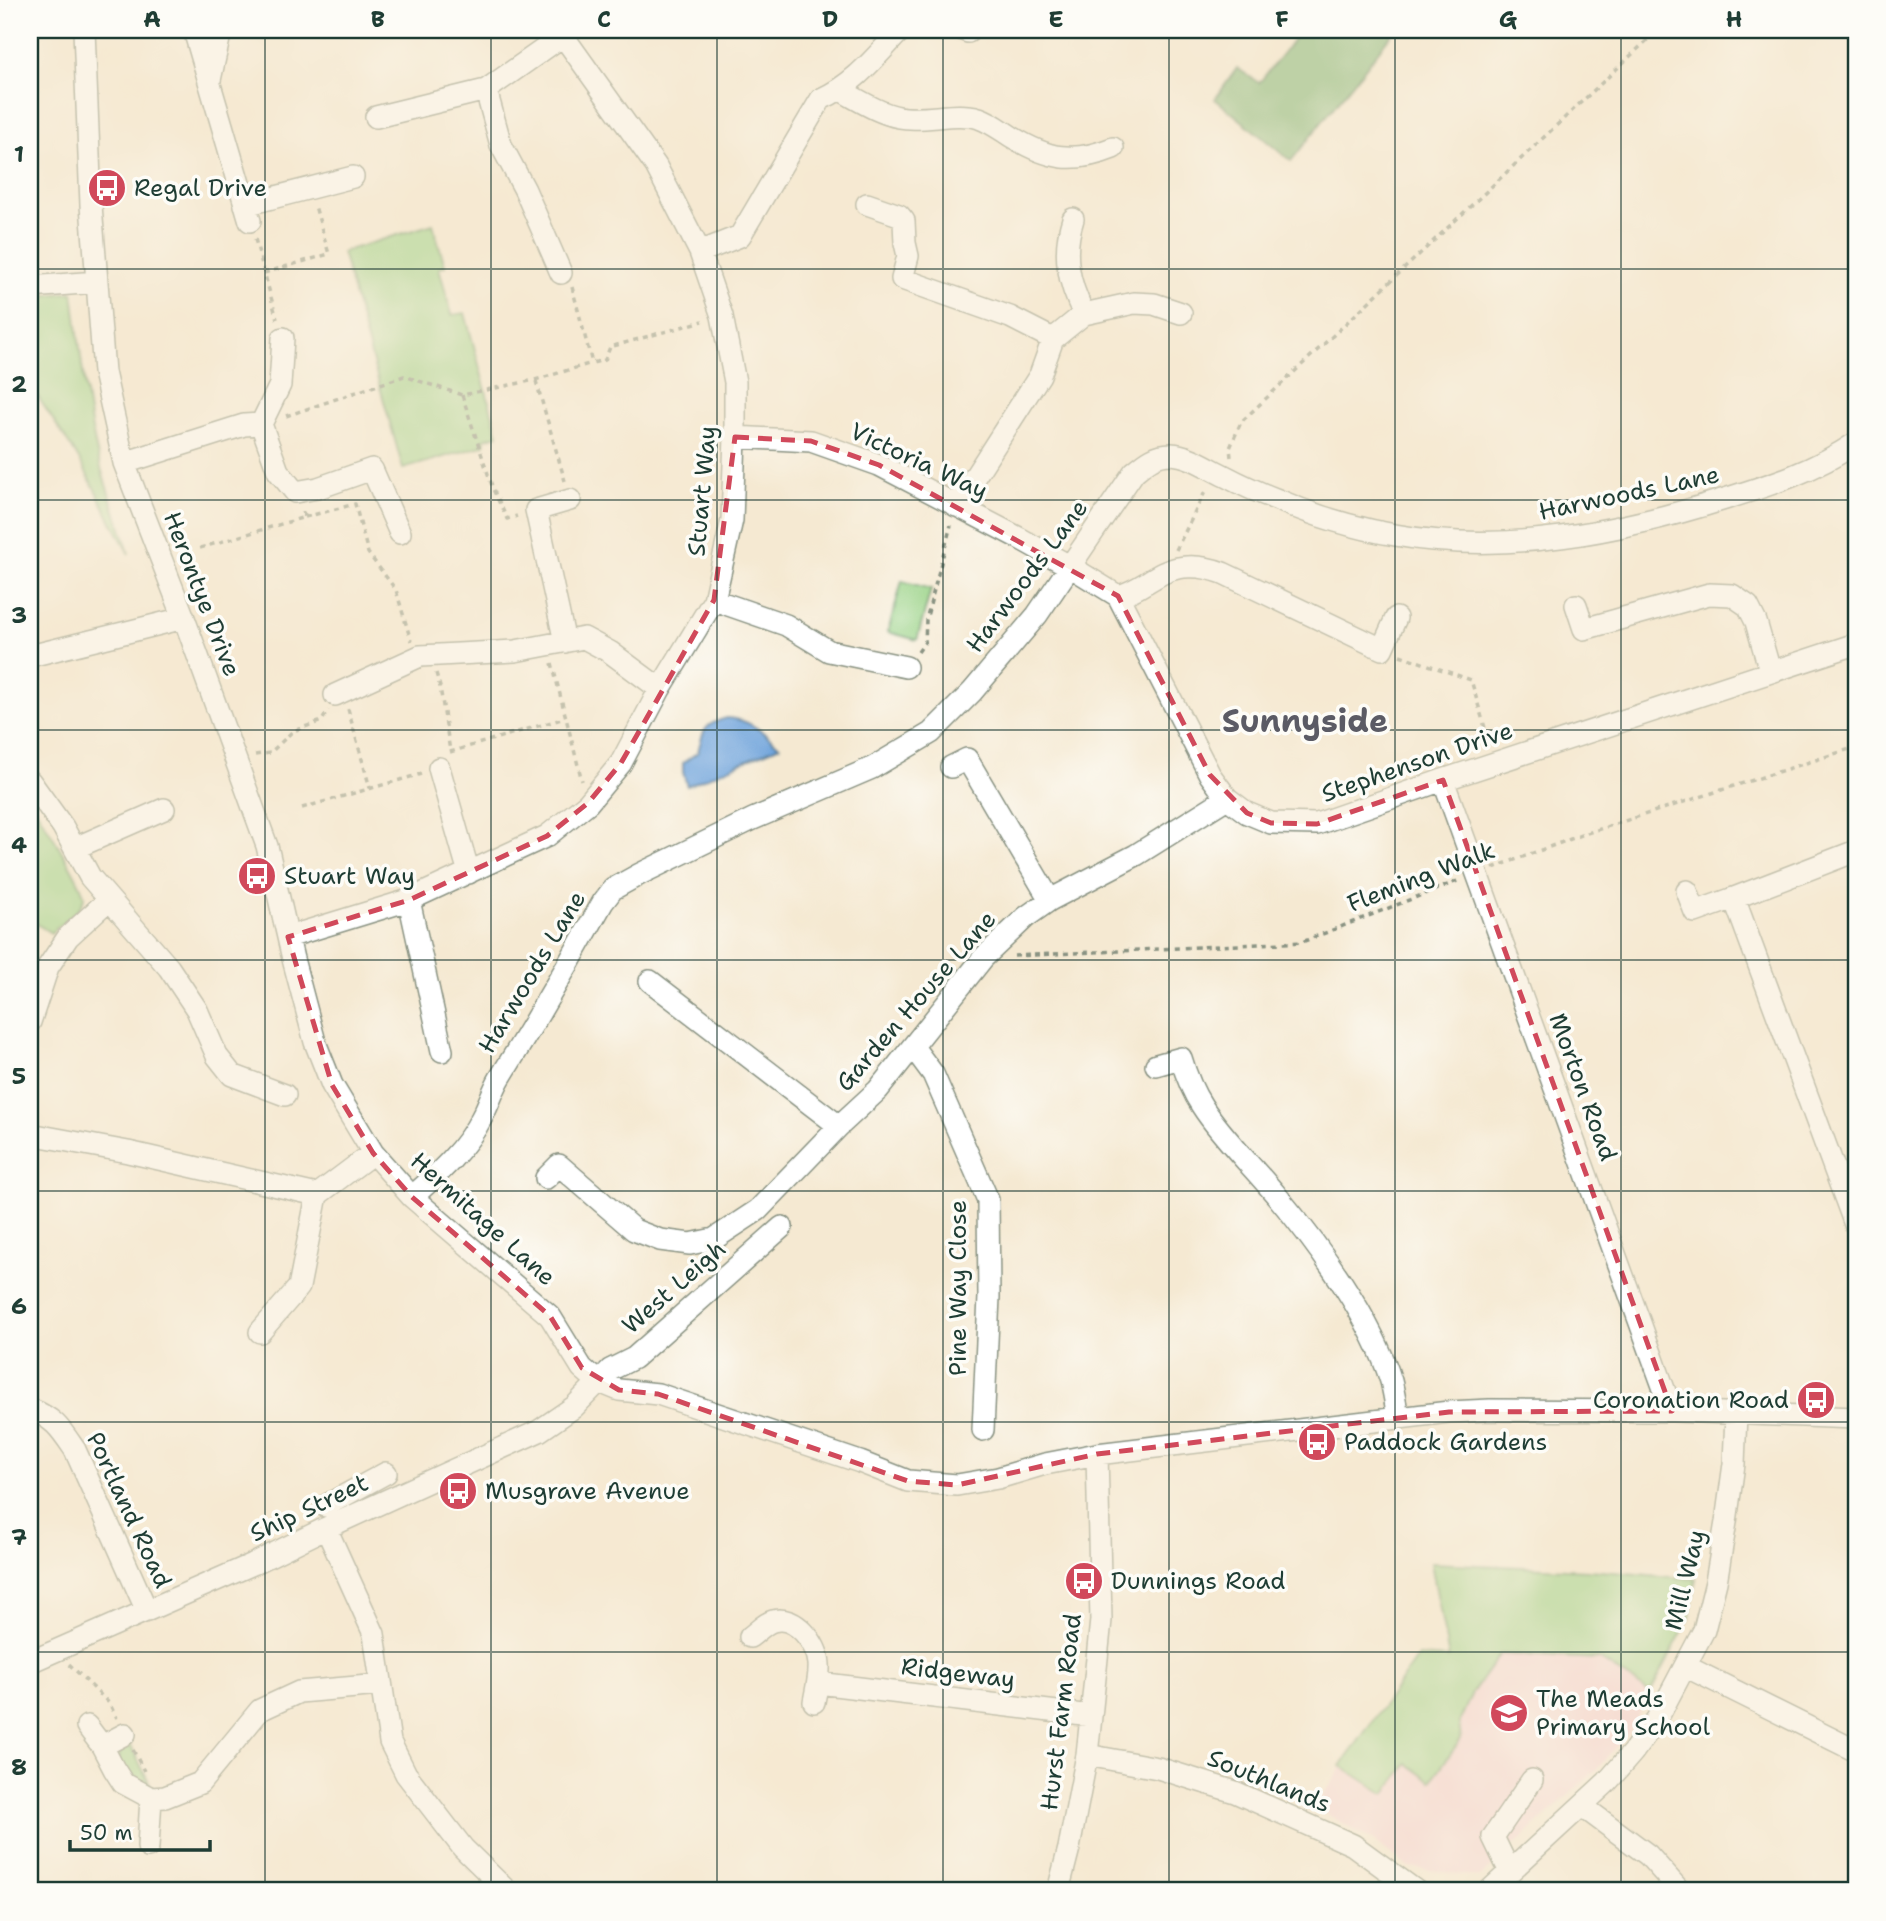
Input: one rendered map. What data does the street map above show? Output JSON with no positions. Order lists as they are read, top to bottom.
{
  "streets": {
    "street": [
      "Victoria Way",
      "Stuart Way",
      "Harwoods Lane",
      "Herontye Drive",
      "Stephenson Drive",
      "Garden House Lane",
      "Morton Road",
      "Hermitage Lane",
      "West Leigh",
      "Pine Way Close",
      "Ship Street",
      "Portland Road",
      "Mill Way",
      "Ridgeway",
      "Hurst Farm Road",
      "Southlands"
    ],
    "path": ["Fleming Walk"]
  },
  "crossings": [
    ["Victoria Way", "Stuart Way"],
    ["Victoria Way", "Harwoods Lane"],
    ["Stuart Way", "Herontye Drive"],
    ["Harwoods Lane", "Hermitage Lane"],
    ["Herontye Drive", "Hermitage Lane"],
    ["Stephenson Drive", "Garden House Lane"],
    ["Stephenson Drive", "Morton Road"],
    ["Fleming Walk", "Garden House Lane"],
    ["Fleming Walk", "Morton Road"],
    ["Garden House Lane", "Pine Way Close"],
    ["Hermitage Lane", "West Leigh"],
    ["Hermitage Lane", "Ship Street"],
    ["West Leigh", "Ship Street"],
    ["Ship Street", "Portland Road"],
    ["Ridgeway", "Hurst Farm Road"],
    ["Hurst Farm Road", "Southlands"]
  ],
  "districts": ["Sunnyside"],
  "places": {
    "bus stop": [
      "Regal Drive",
      "Stuart Way",
      "Coronation Road",
      "Paddock Gardens",
      "Musgrave Avenue",
      "Dunnings Road"
    ],
    "school or university": ["The Meads Primary School"]
  },
  "scale_bar": "50 m",
  "grid": {
    "columns": [
      "A",
      "B",
      "C",
      "D",
      "E",
      "F",
      "G",
      "H"
    ],
    "rows": [
      "1",
      "2",
      "3",
      "4",
      "5",
      "6",
      "7",
      "8"
    ]
  }
}
